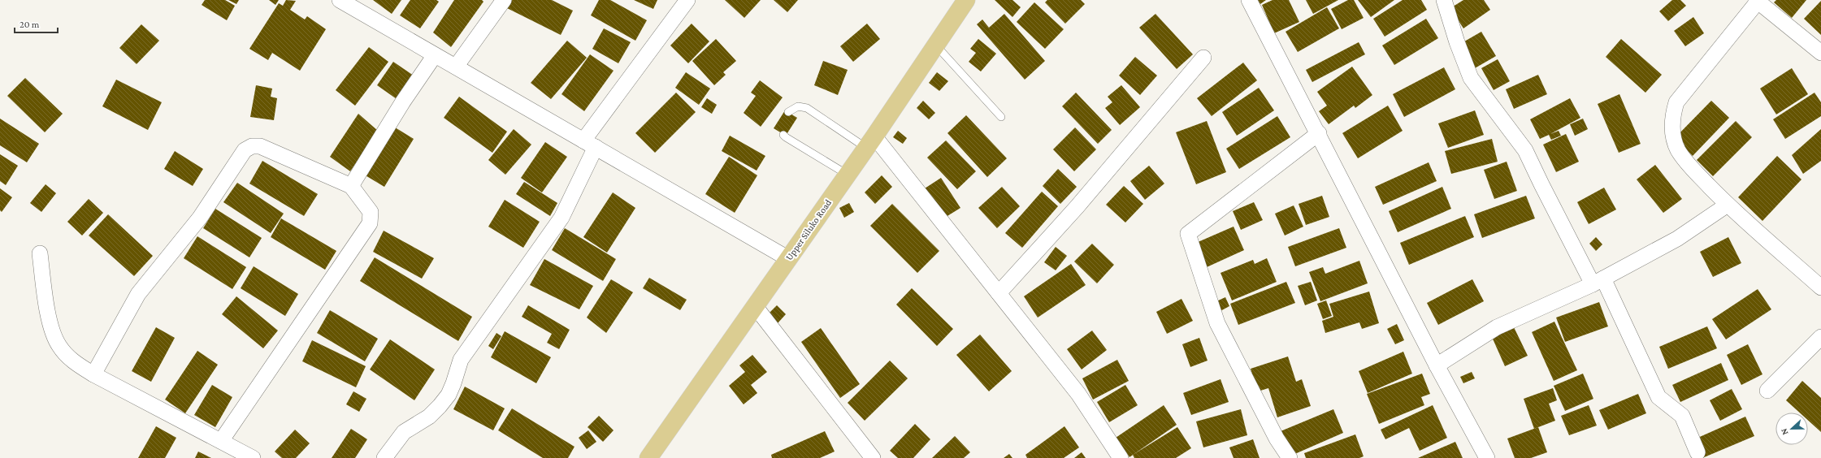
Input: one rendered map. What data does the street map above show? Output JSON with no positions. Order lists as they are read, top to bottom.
{
  "streets": {
    "main road": ["Upper Siluko Road"]
  },
  "scale_bar": "20 m",
  "north": "left"
}
